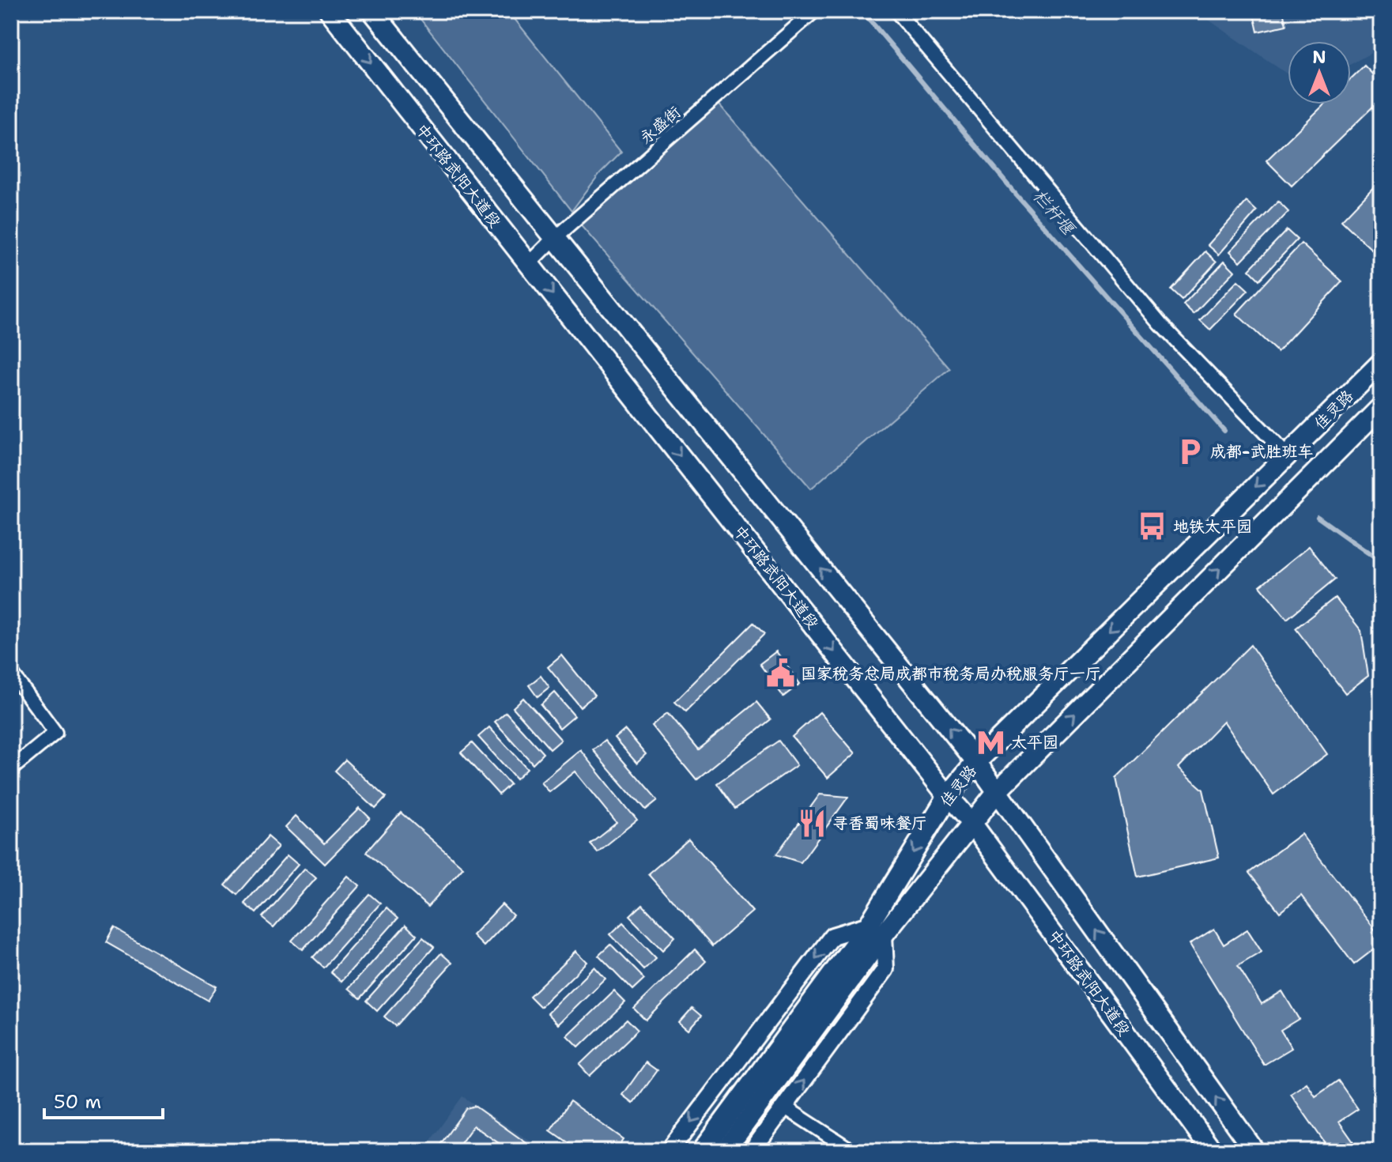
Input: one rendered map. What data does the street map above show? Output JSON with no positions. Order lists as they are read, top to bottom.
{
  "streets": {
    "main road": ["中环路武阳大道段", "佳灵路"],
    "street": ["永盛街"]
  },
  "crossings": [
    ["永盛街", "中环路武阳大道段"],
    ["中环路武阳大道段", "佳灵路"]
  ],
  "water": ["栏杆堰"],
  "places": {
    "parking": ["成都-武胜班车"],
    "bus stop": ["地铁太平园"],
    "public building": ["国家税务总局成都市税务局办税服务厅一厅"],
    "metro station": ["太平园"],
    "restaurant": ["寻香蜀味餐厅"]
  },
  "scale_bar": "50 m",
  "north": "top"
}
